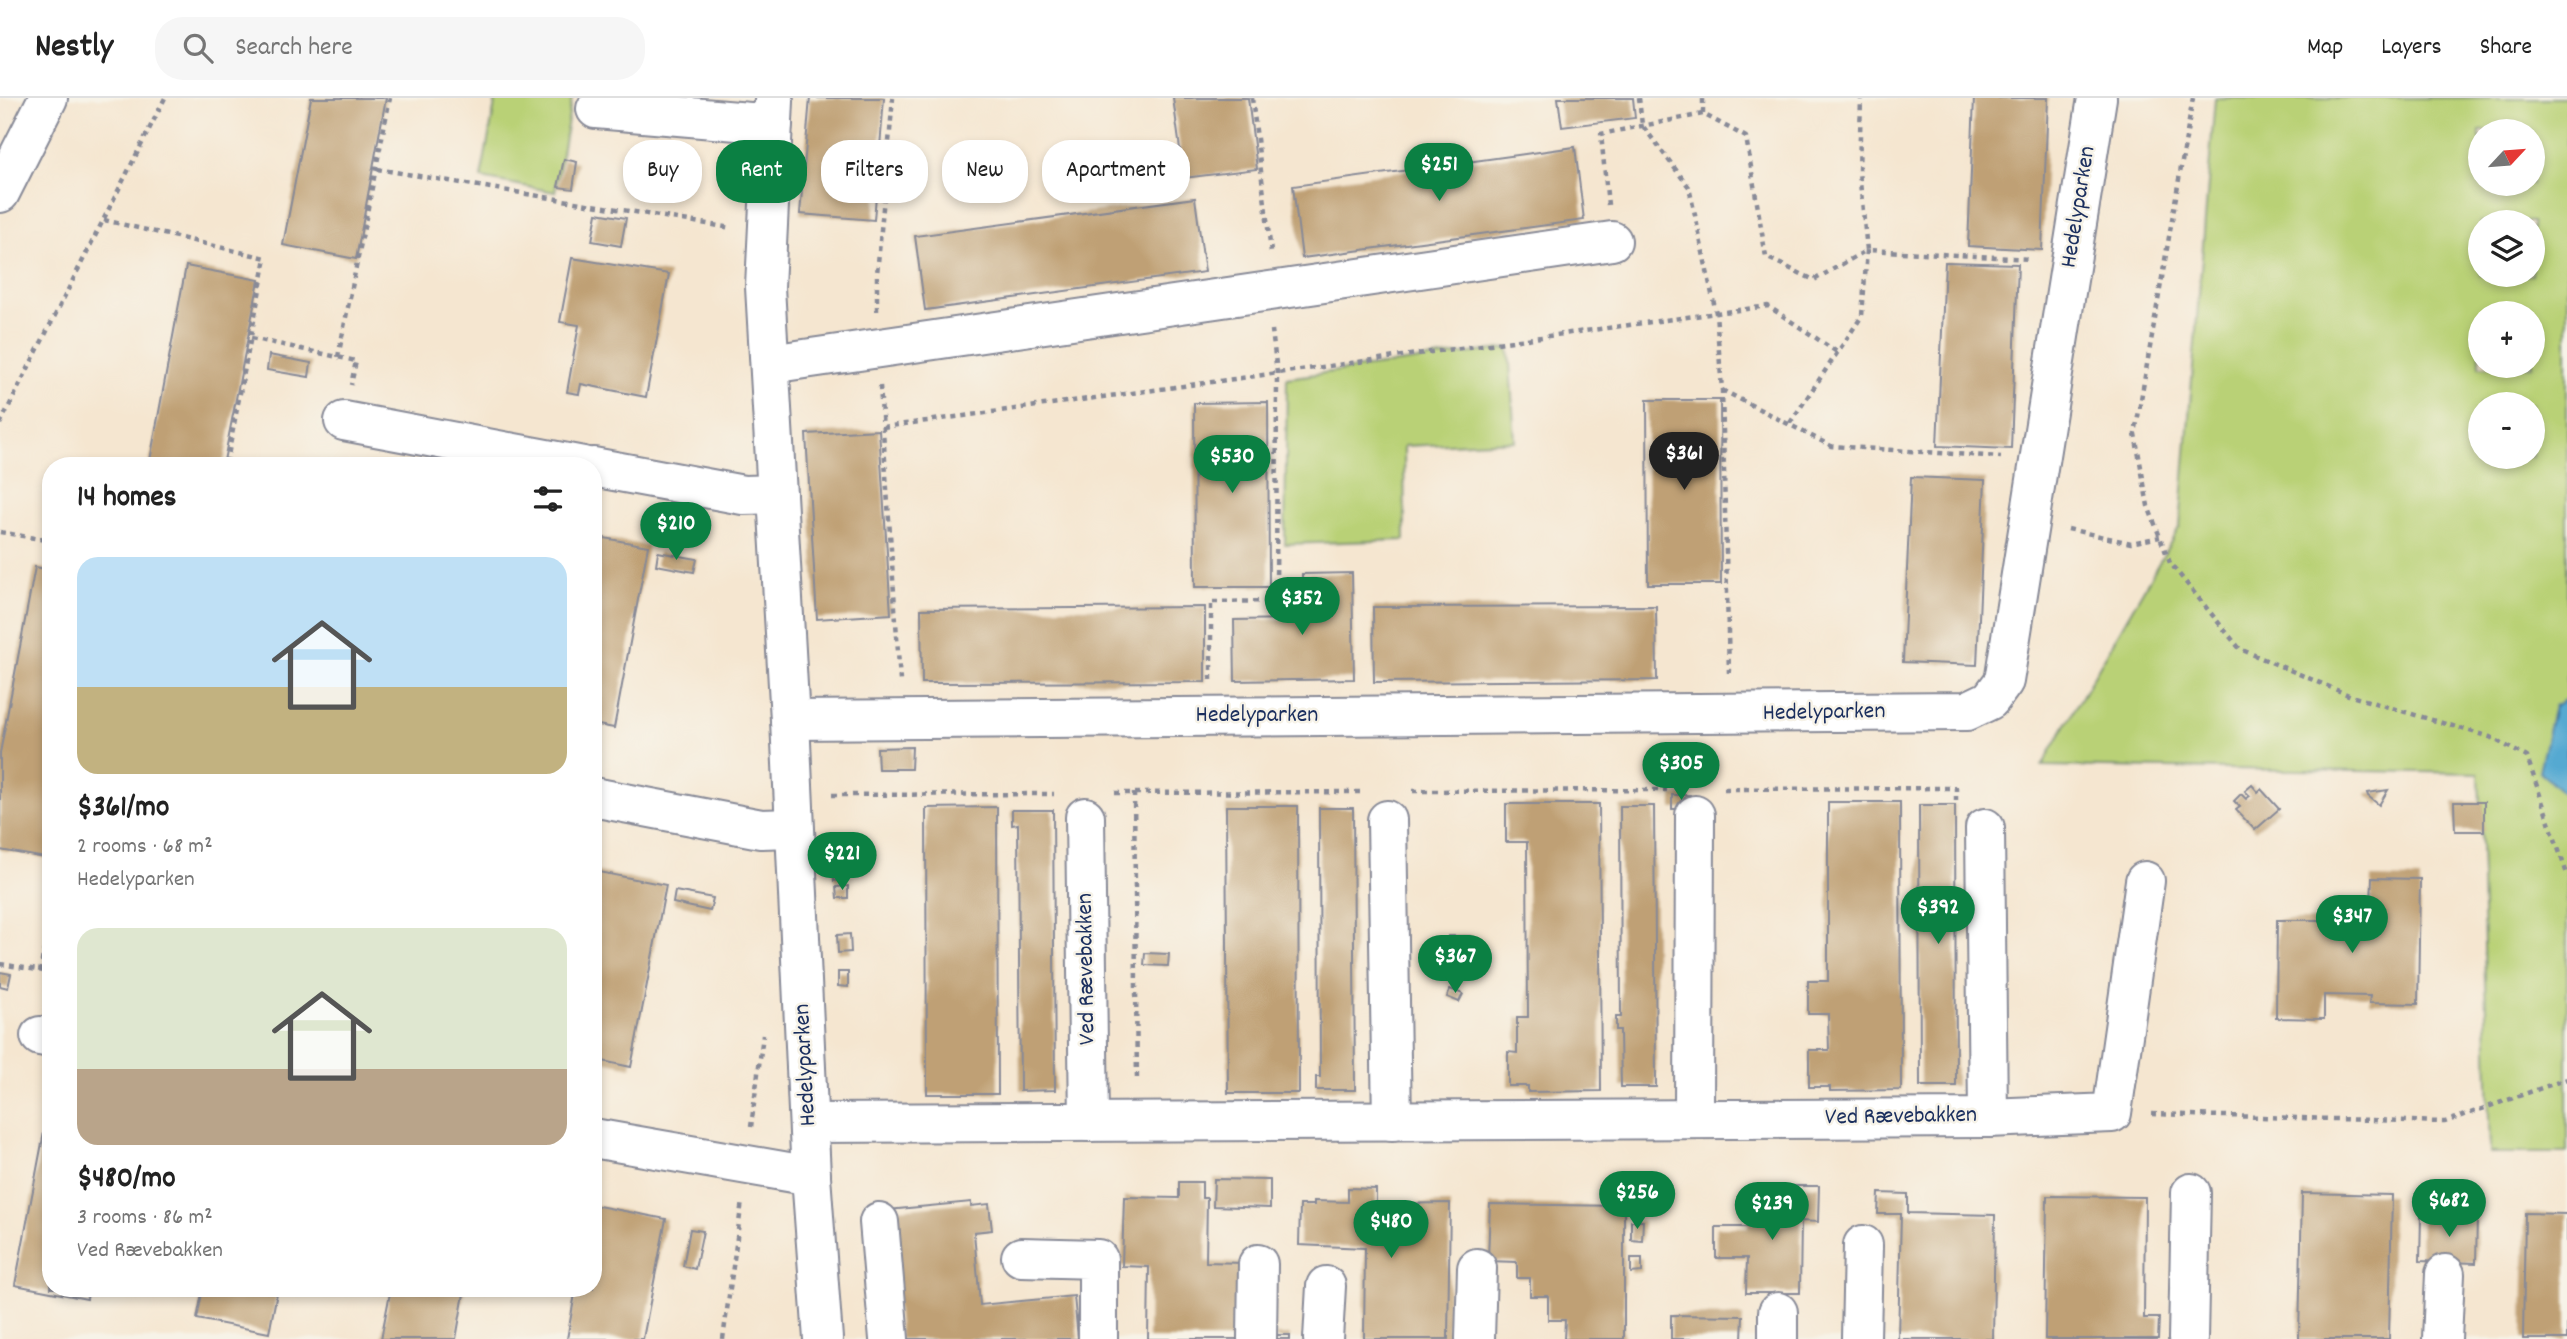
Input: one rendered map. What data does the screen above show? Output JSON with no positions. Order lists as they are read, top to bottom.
{
  "streets": {
    "street": ["Hedelyparken", "Ved Rævebakken"]
  },
  "crossings": [
    ["Hedelyparken", "Ved Rævebakken"]
  ],
  "north": "top right",
  "page": {
    "header": "Nestly",
    "search": "Search here",
    "nav": ["Map", "Layers", "Share"],
    "map_buttons": ["+", "−"],
    "chip": [
      "Buy",
      "Rent",
      "Filters",
      "New",
      "Apartment"
    ],
    "price": [
      "$251",
      "$361",
      "$530",
      "$210",
      "$352",
      "$305",
      "$221",
      "$392",
      "$347",
      "$367",
      "$256",
      "$682",
      "$239",
      "$480"
    ],
    "heading": "14 homes",
    "list": [
      {
        "name": "$361/mo",
        "note": "2 rooms · 68 m² · Hedelyparken"
      },
      {
        "name": "$480/mo",
        "note": "3 rooms · 86 m² · Ved Rævebakken"
      }
    ]
  }
}
